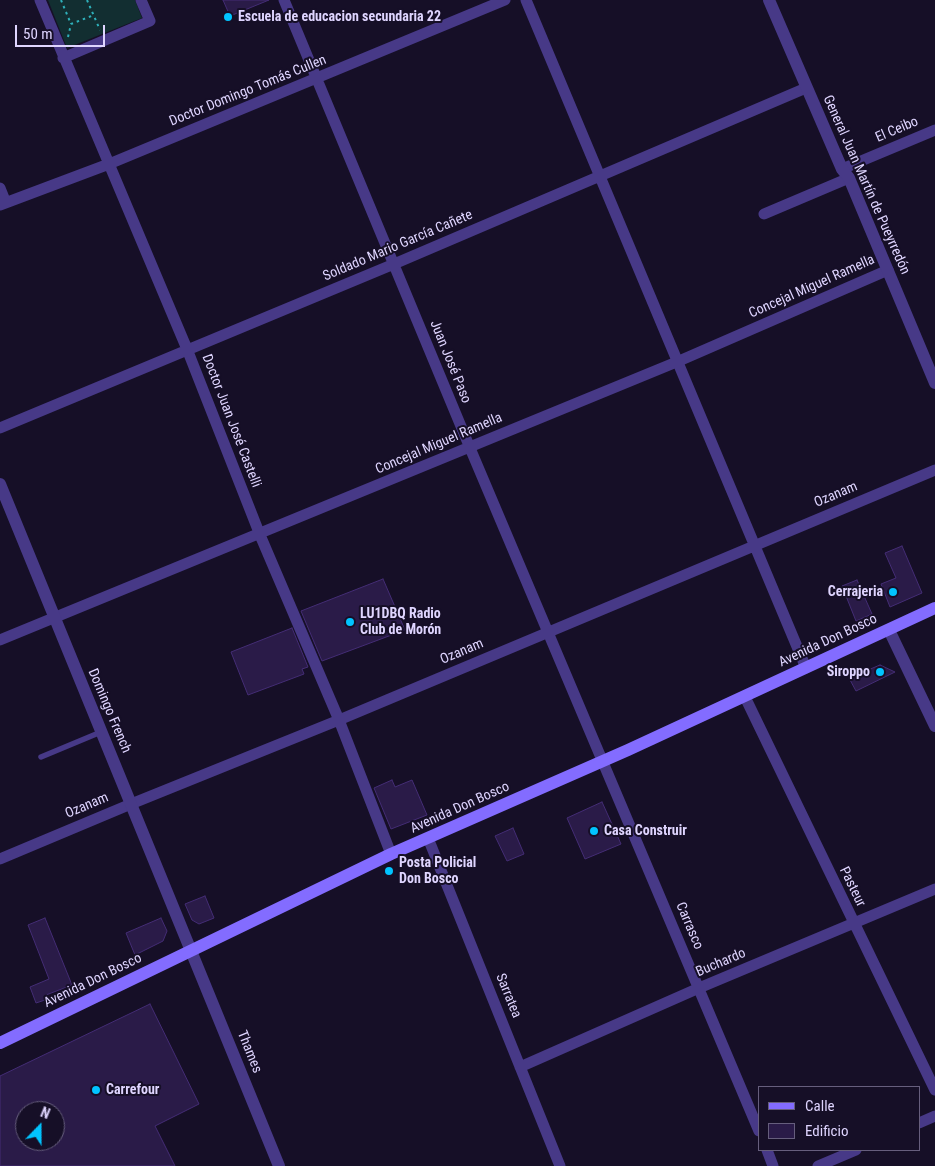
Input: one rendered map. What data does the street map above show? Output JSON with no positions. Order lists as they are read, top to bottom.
{
  "streets": {
    "main road": ["Avenida Don Bosco"],
    "street": [
      "Doctor Domingo Tomás Cullen",
      "El Ceibo",
      "General Juan Martín de Pueyrredón",
      "Soldado Mario García Cañete",
      "Concejal Miguel Ramella",
      "Juan José Paso",
      "Doctor Juan José Castelli",
      "Ozanam",
      "Domingo French",
      "Pasteur",
      "Carrasco",
      "Buchardo",
      "Sarratea",
      "Thames"
    ]
  },
  "crossings": [
    ["Doctor Domingo Tomás Cullen", "Juan José Paso"],
    ["Doctor Domingo Tomás Cullen", "Doctor Juan José Castelli"],
    ["El Ceibo", "General Juan Martín de Pueyrredón"],
    ["General Juan Martín de Pueyrredón", "Soldado Mario García Cañete"],
    ["General Juan Martín de Pueyrredón", "Concejal Miguel Ramella"],
    ["Soldado Mario García Cañete", "Juan José Paso"],
    ["Soldado Mario García Cañete", "Doctor Juan José Castelli"],
    ["Concejal Miguel Ramella", "Juan José Paso"],
    ["Concejal Miguel Ramella", "Doctor Juan José Castelli"],
    ["Concejal Miguel Ramella", "Domingo French"],
    ["Juan José Paso", "Ozanam"],
    ["Juan José Paso", "Avenida Don Bosco"],
    ["Juan José Paso", "Carrasco"],
    ["Doctor Juan José Castelli", "Ozanam"],
    ["Doctor Juan José Castelli", "Avenida Don Bosco"],
    ["Ozanam", "Domingo French"],
    ["Avenida Don Bosco", "Domingo French"],
    ["Avenida Don Bosco", "Pasteur"],
    ["Avenida Don Bosco", "Carrasco"],
    ["Avenida Don Bosco", "Sarratea"],
    ["Avenida Don Bosco", "Thames"],
    ["Domingo French", "Thames"],
    ["Pasteur", "Buchardo"],
    ["Carrasco", "Buchardo"],
    ["Buchardo", "Sarratea"]
  ],
  "places": [
    "Escuela de educacion secundaria 22",
    "Cerrajeria",
    "LU1DBQ Radio Club de Morón",
    "Siroppo",
    "Casa Construir",
    "Posta Policial Don Bosco",
    "Carrefour"
  ],
  "legend": ["Calle", "Edificio"],
  "scale_bar": "50 m",
  "north": "top"
}
